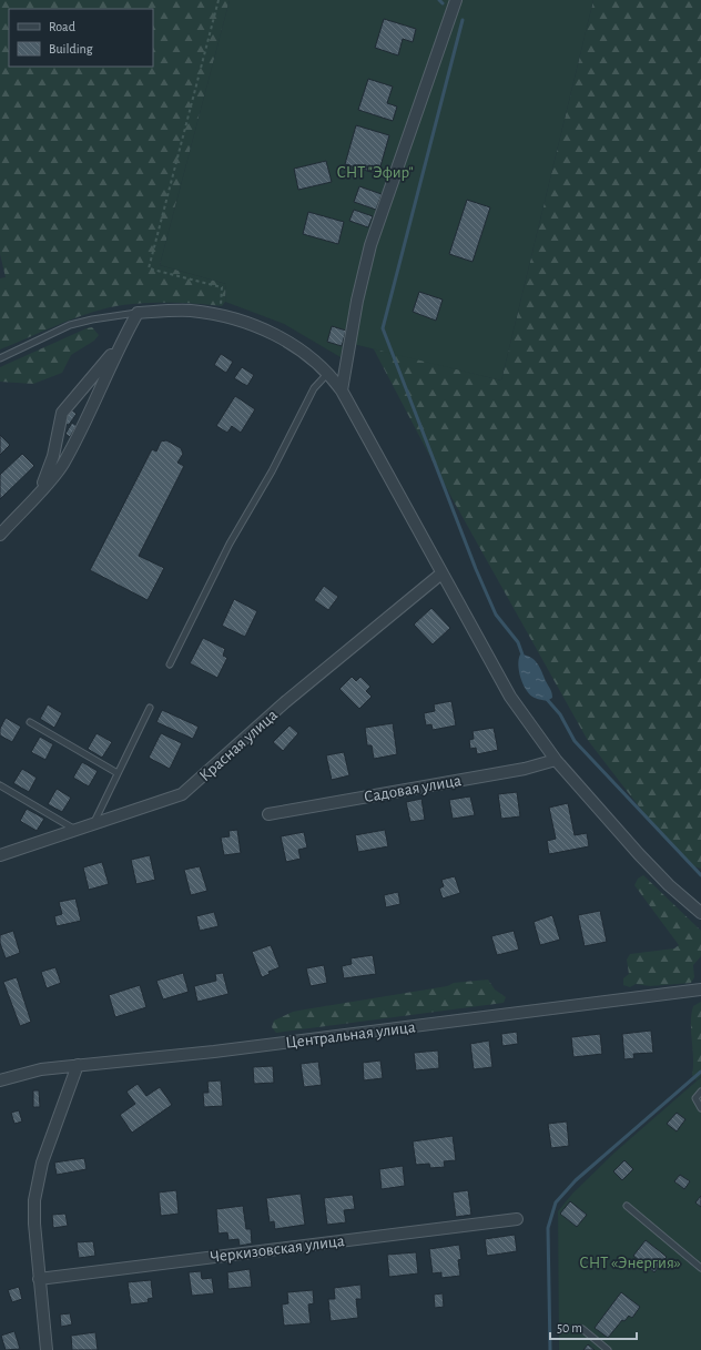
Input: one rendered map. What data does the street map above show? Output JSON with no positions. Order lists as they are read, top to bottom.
{
  "streets": {
    "street": [
      "Красная улица",
      "Садовая улица",
      "Центральная улица",
      "Черкизовская улица"
    ]
  },
  "parks": ["СНТ \"Эфир\"", "СНТ «Энергия»"],
  "legend": ["Road", "Building"],
  "scale_bar": "50 m"
}
